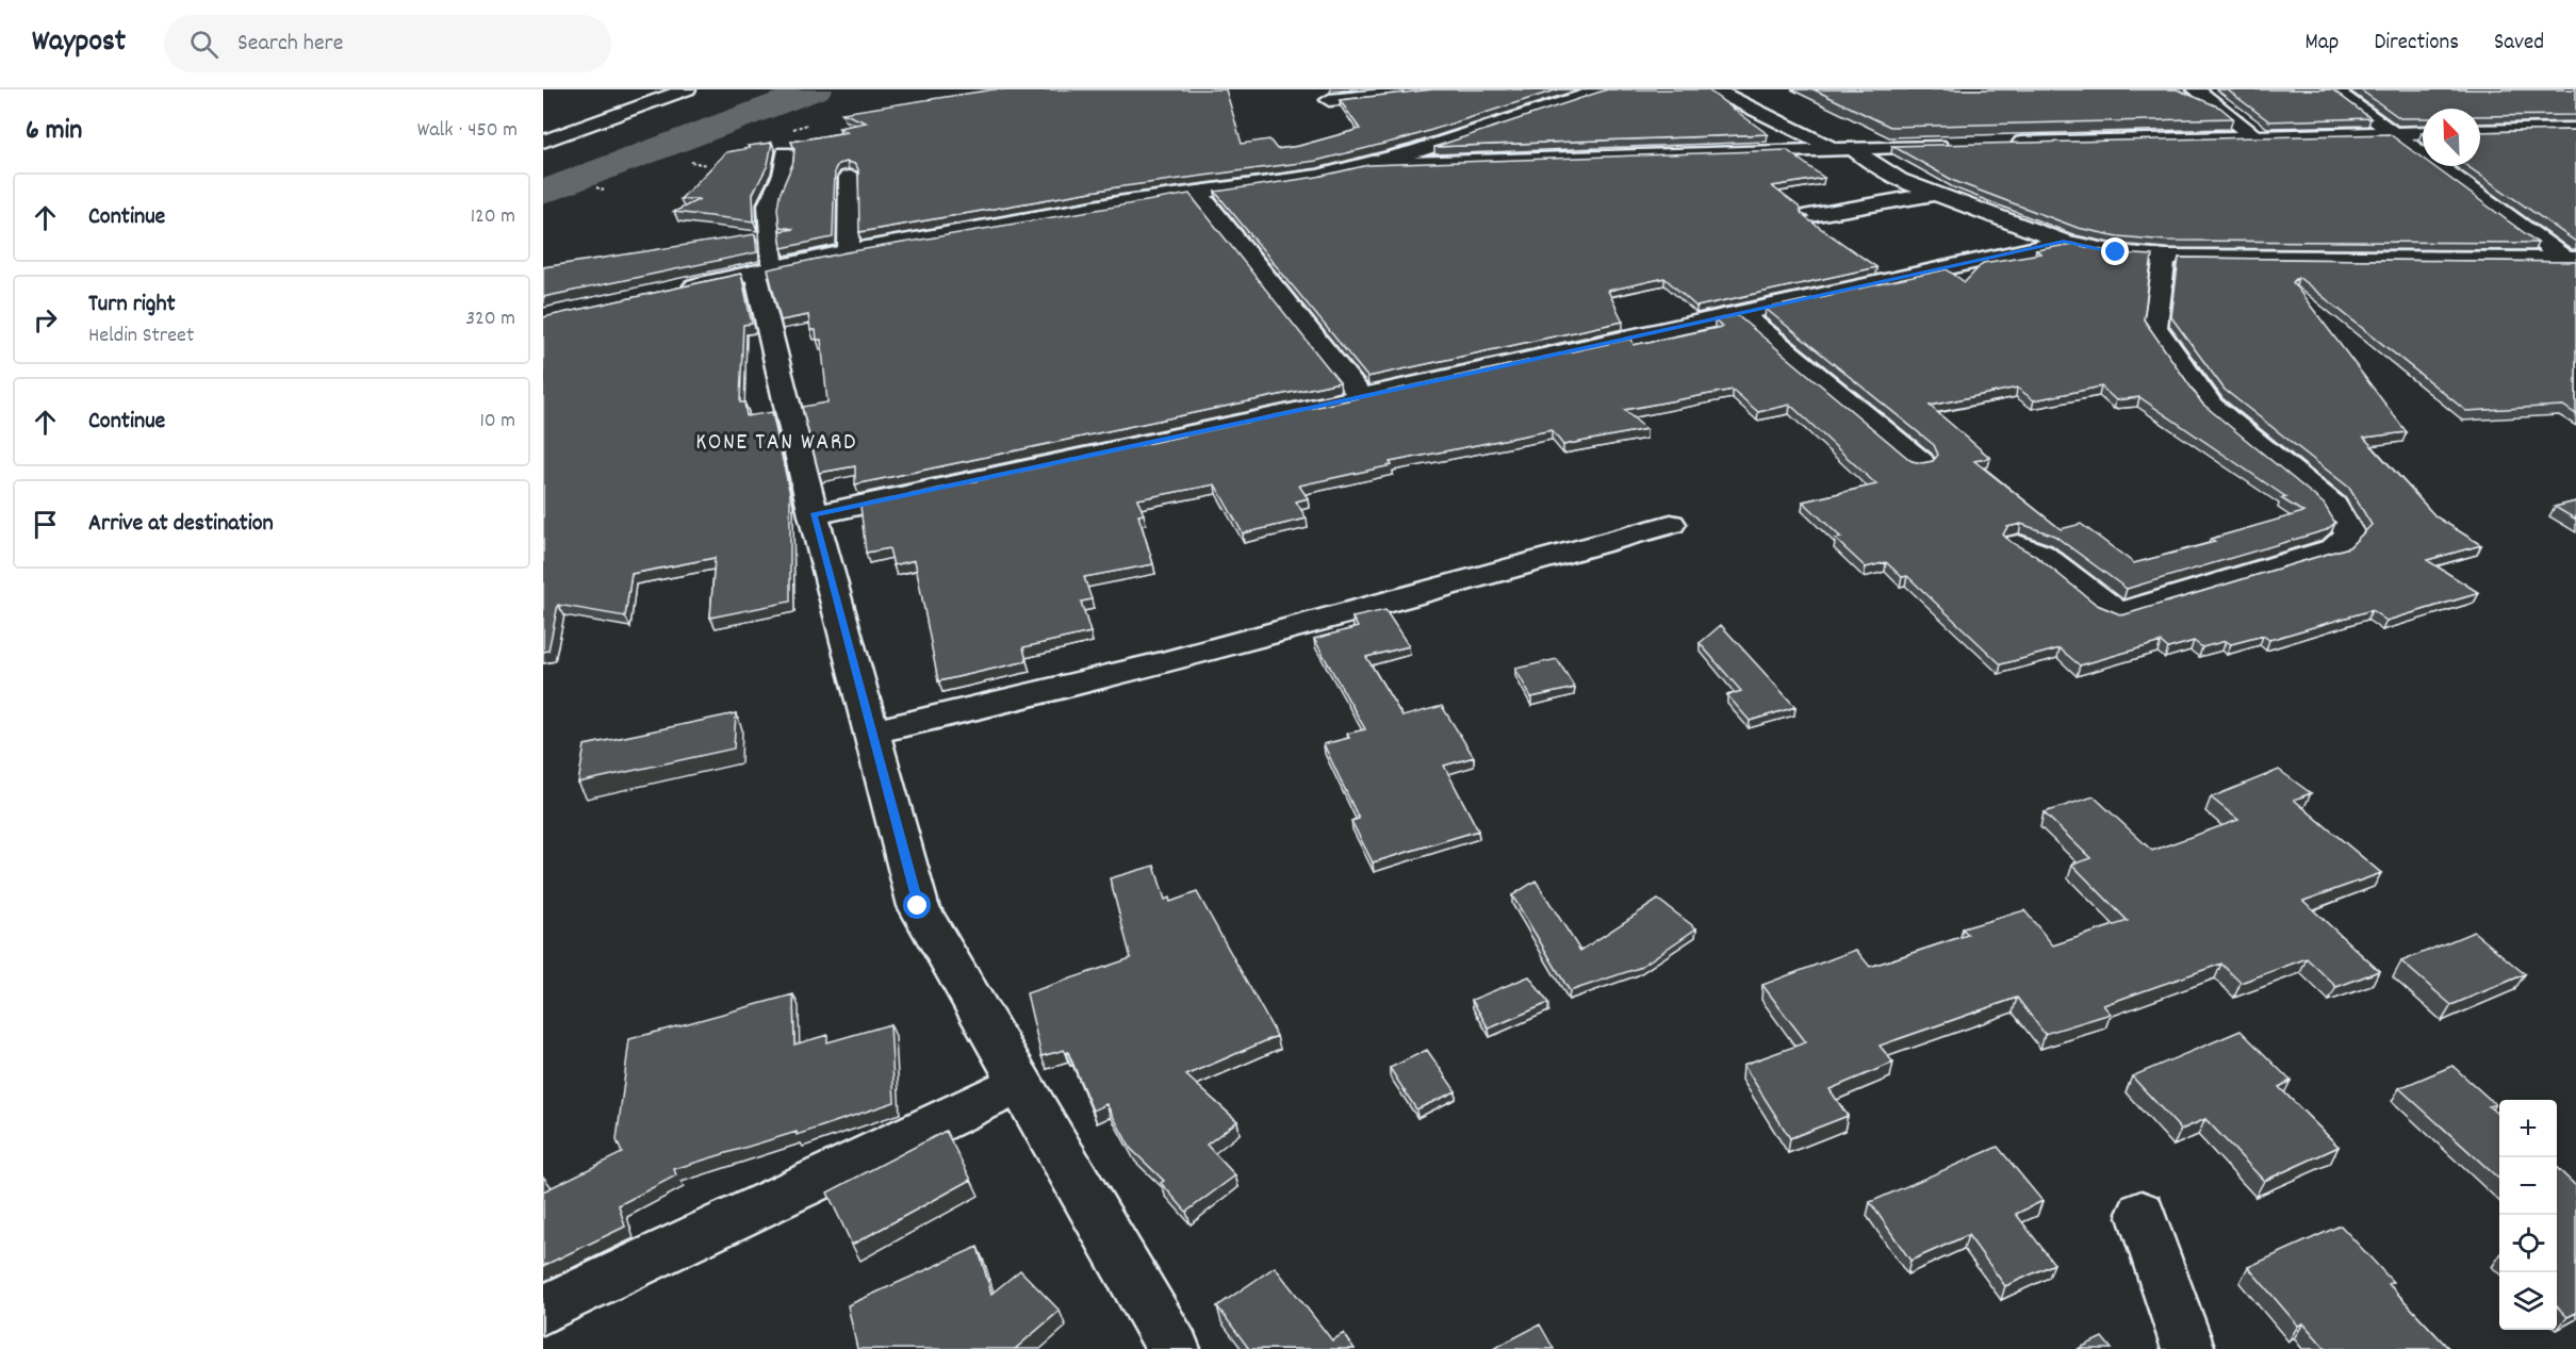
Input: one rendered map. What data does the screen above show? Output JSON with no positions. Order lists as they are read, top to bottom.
{
  "districts": ["KONE TAN WARD"],
  "north": "top left",
  "page": {
    "header": "Waypost",
    "search": "Search here",
    "nav": ["Map", "Directions", "Saved"],
    "heading": ["6 min", "Walk · 450 m"],
    "list": [
      ["Continue", "120 m"],
      ["Turn right", "Heldin Street", "320 m"],
      ["Continue", "10 m"],
      "Arrive at destination"
    ],
    "map_buttons": ["+", "−"]
  }
}
